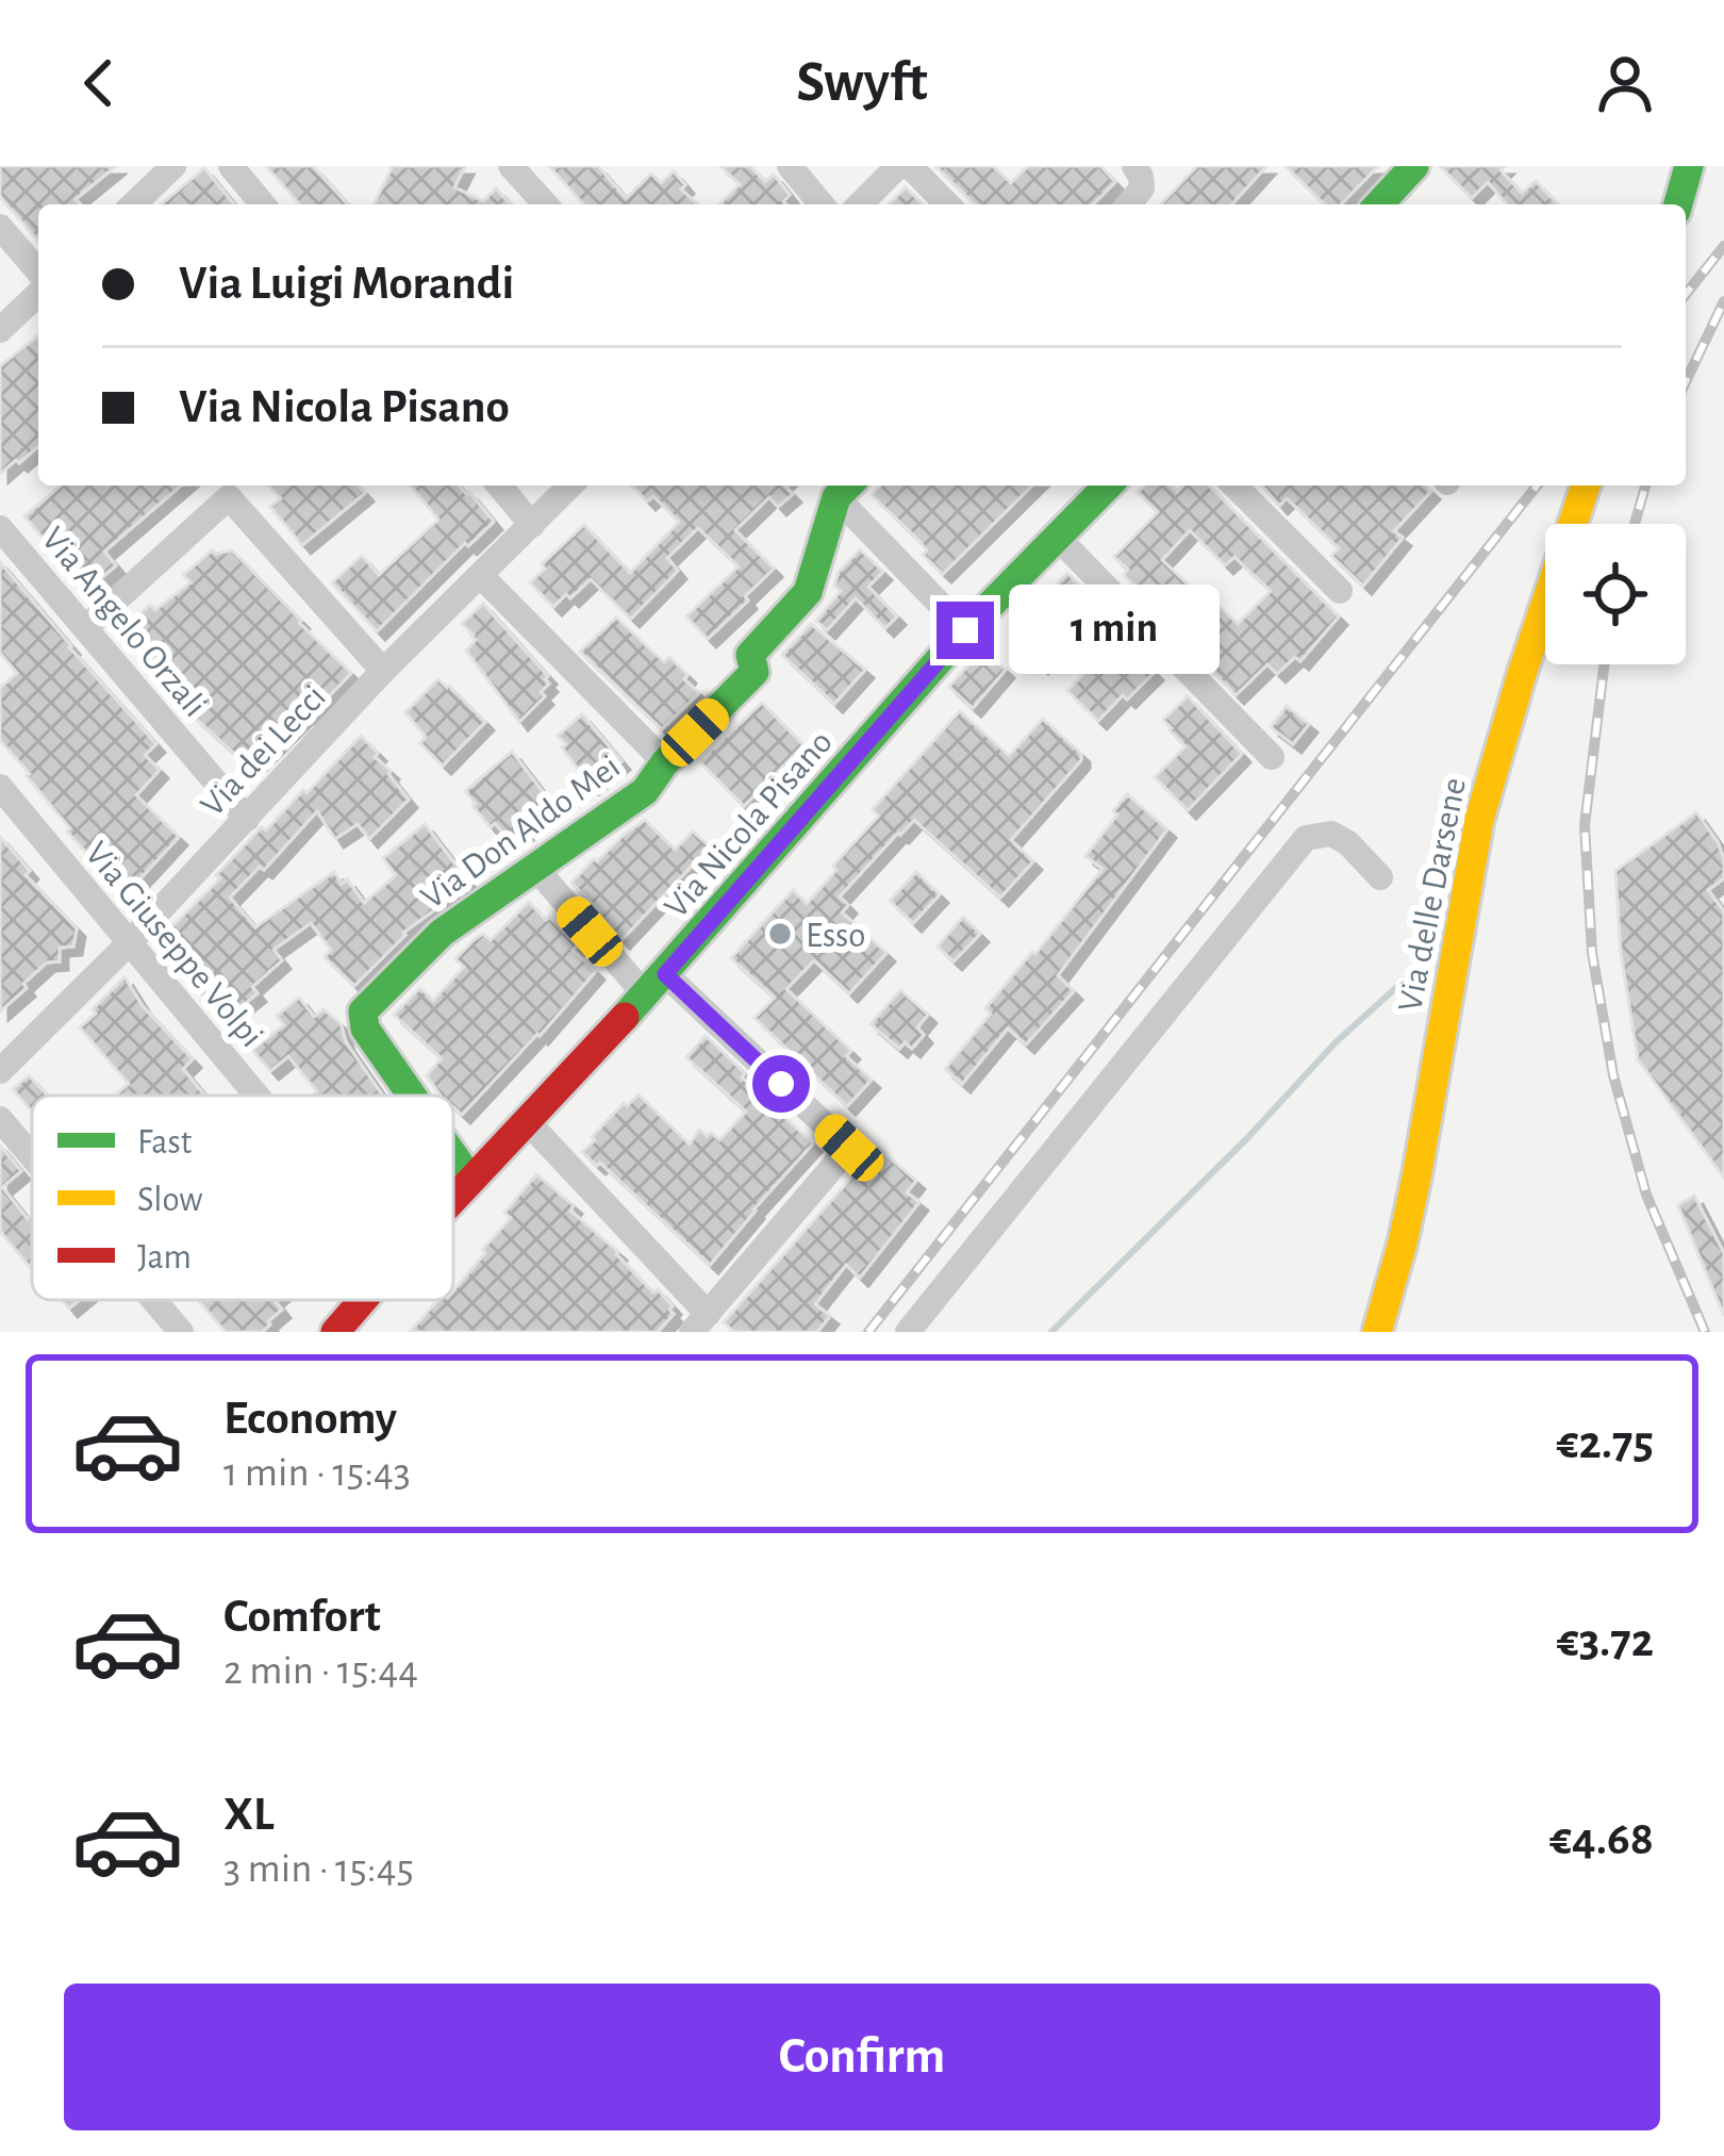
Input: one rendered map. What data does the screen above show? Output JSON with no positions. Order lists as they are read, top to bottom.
{
  "streets": {
    "street": [
      "Via Angelo Orzali",
      "Via dei Lecci",
      "Via Nicola Pisano",
      "Via Don Aldo Mei",
      "Via delle Darsene",
      "Via Giuseppe Volpi"
    ]
  },
  "crossings": [
    ["Via Angelo Orzali", "Via dei Lecci"],
    ["Via dei Lecci", "Via Giuseppe Volpi"],
    ["Via Nicola Pisano", "Via Don Aldo Mei"]
  ],
  "places": ["Esso"],
  "legend": ["Fast", "Slow", "Jam"],
  "page": {
    "header": "Swyft",
    "banner": ["Via Luigi Morandi", "Via Nicola Pisano"],
    "bubble": "1 min",
    "list": [
      {
        "name": "Economy",
        "note": "1 min · 15:43",
        "value": "€2.75"
      },
      {
        "name": "Comfort",
        "note": "2 min · 15:44",
        "value": "€3.72"
      },
      {
        "name": "XL",
        "note": "3 min · 15:45",
        "value": "€4.68"
      }
    ],
    "buttons": "Confirm"
  }
}
